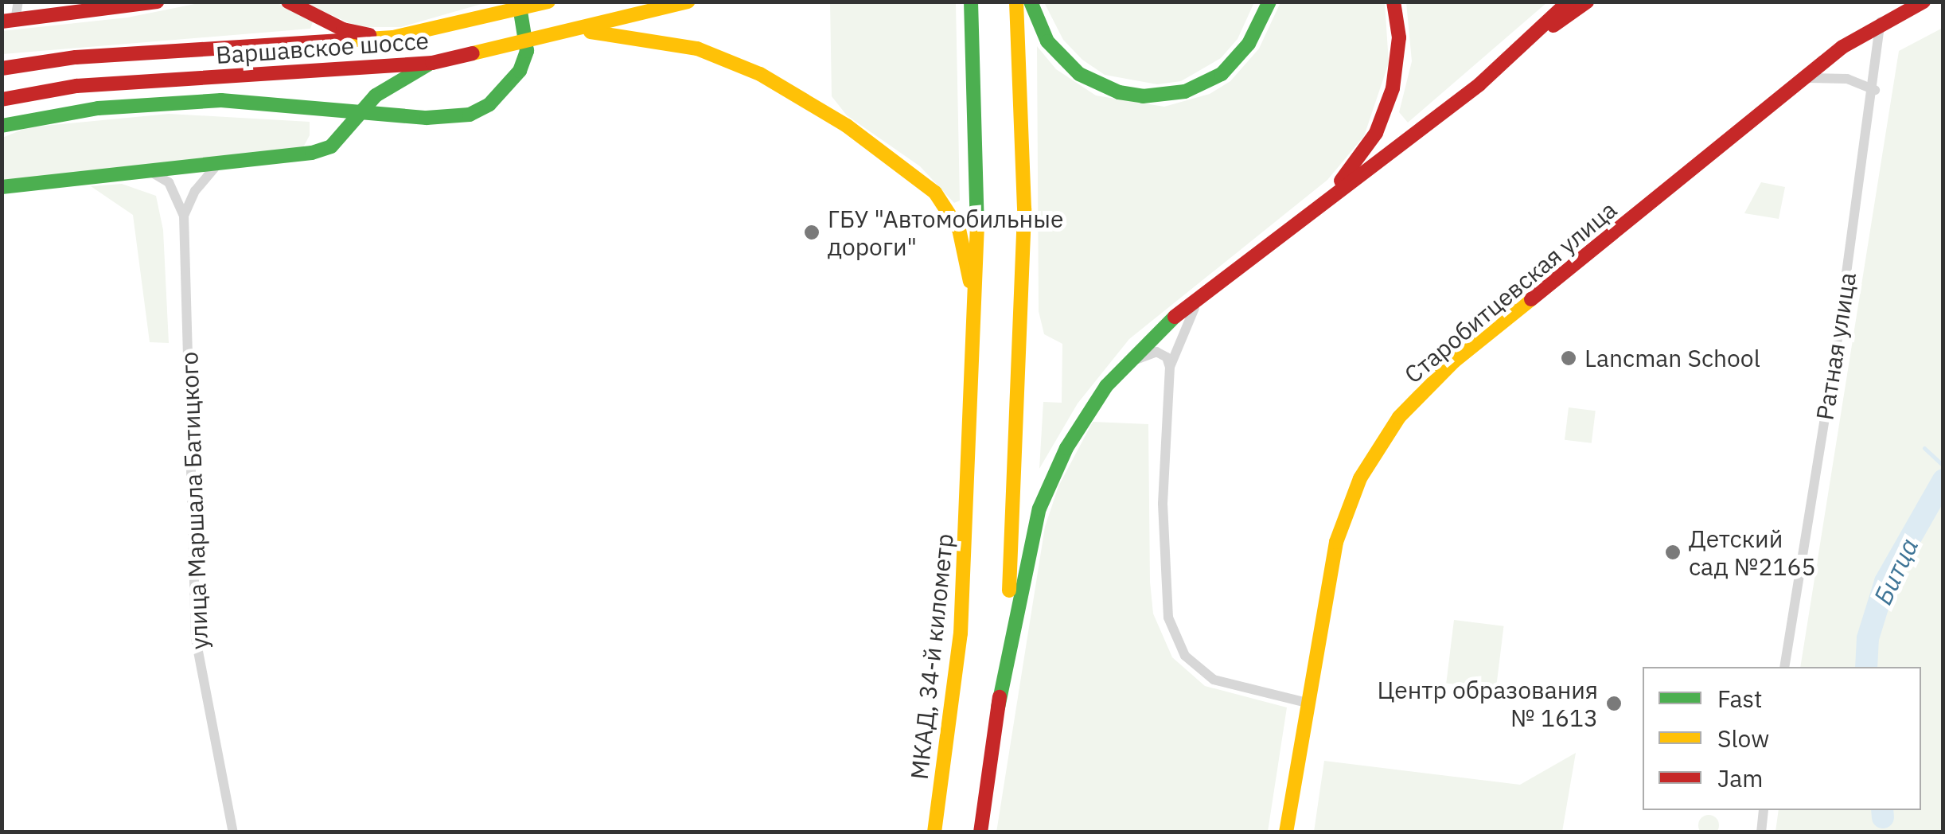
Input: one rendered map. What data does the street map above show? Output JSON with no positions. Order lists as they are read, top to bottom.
{
  "streets": {
    "main road": ["Варшавское шоссе", "Старобитцевская улица", "МКАД, 34-й километр"],
    "street": ["Ратная улица", "улица Маршала Батицкого"]
  },
  "crossings": [
    ["Старобитцевская улица", "Ратная улица"]
  ],
  "water": ["Битца"],
  "places": [
    "ГБУ \"Автомобильные дороги\"",
    "Lancman School",
    "Детский сад №2165",
    "Центр образования № 1613"
  ],
  "legend": ["Fast", "Slow", "Jam"]
}
